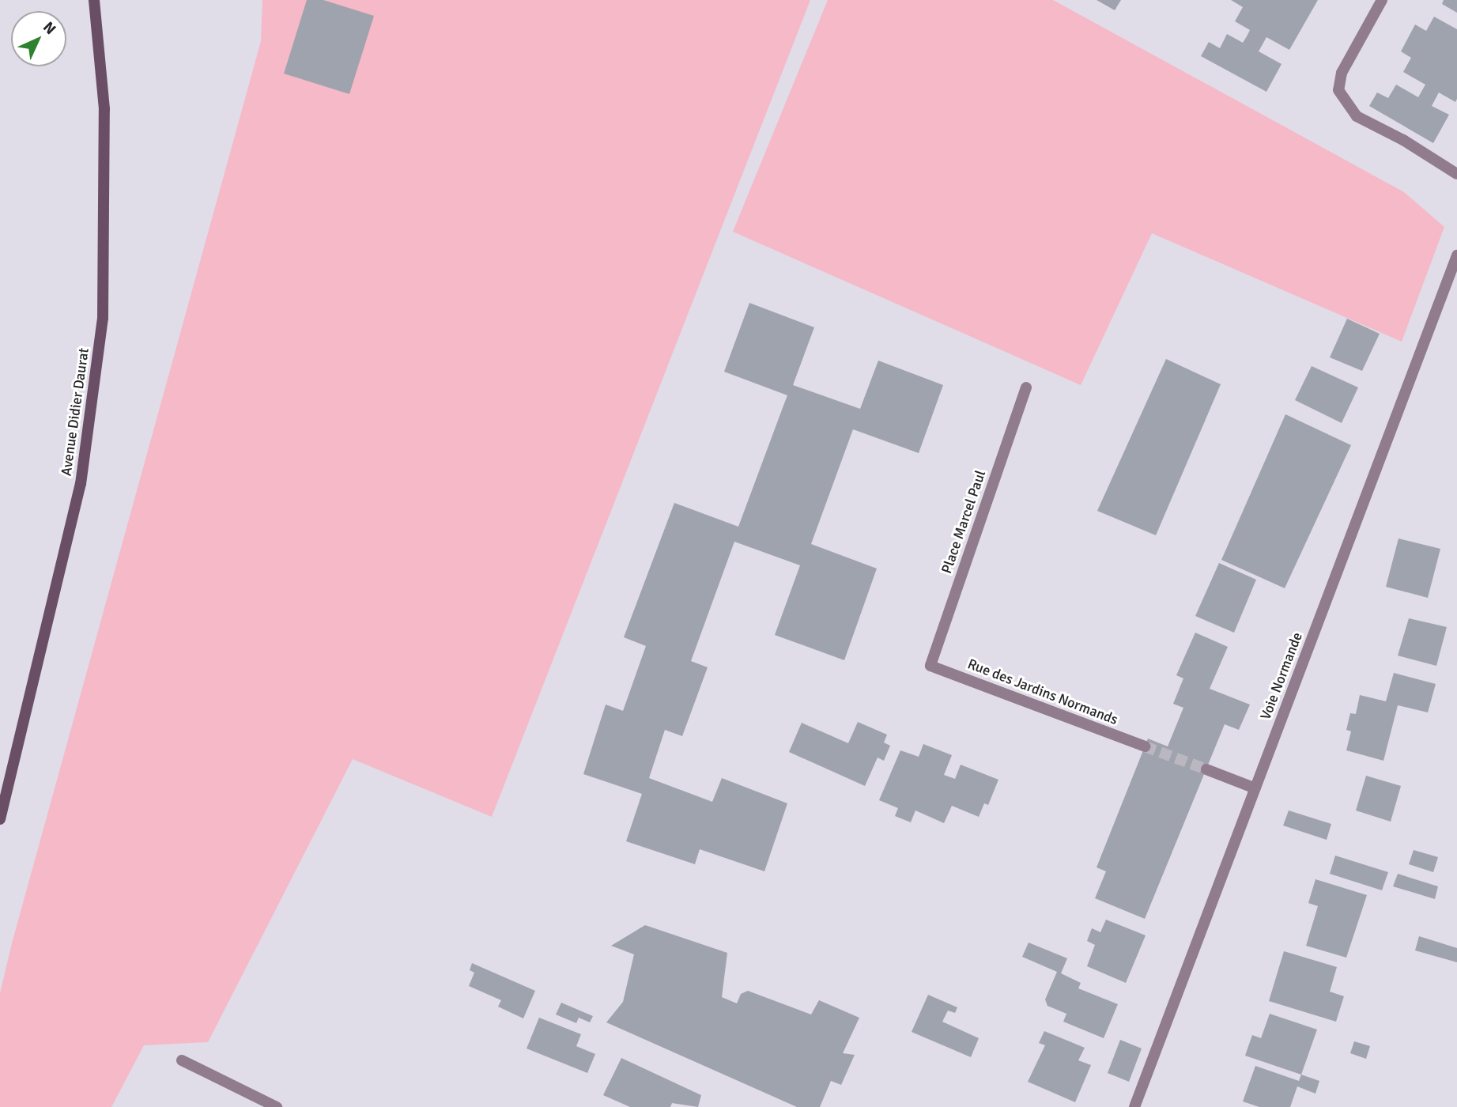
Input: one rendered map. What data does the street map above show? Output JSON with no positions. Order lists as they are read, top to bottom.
{
  "streets": {
    "main road": ["Avenue Didier Daurat"],
    "street": ["Place Marcel Paul", "Voie Normande", "Rue des Jardins Normands"]
  },
  "crossings": [
    ["Place Marcel Paul", "Rue des Jardins Normands"]
  ],
  "north": "top right"
}
